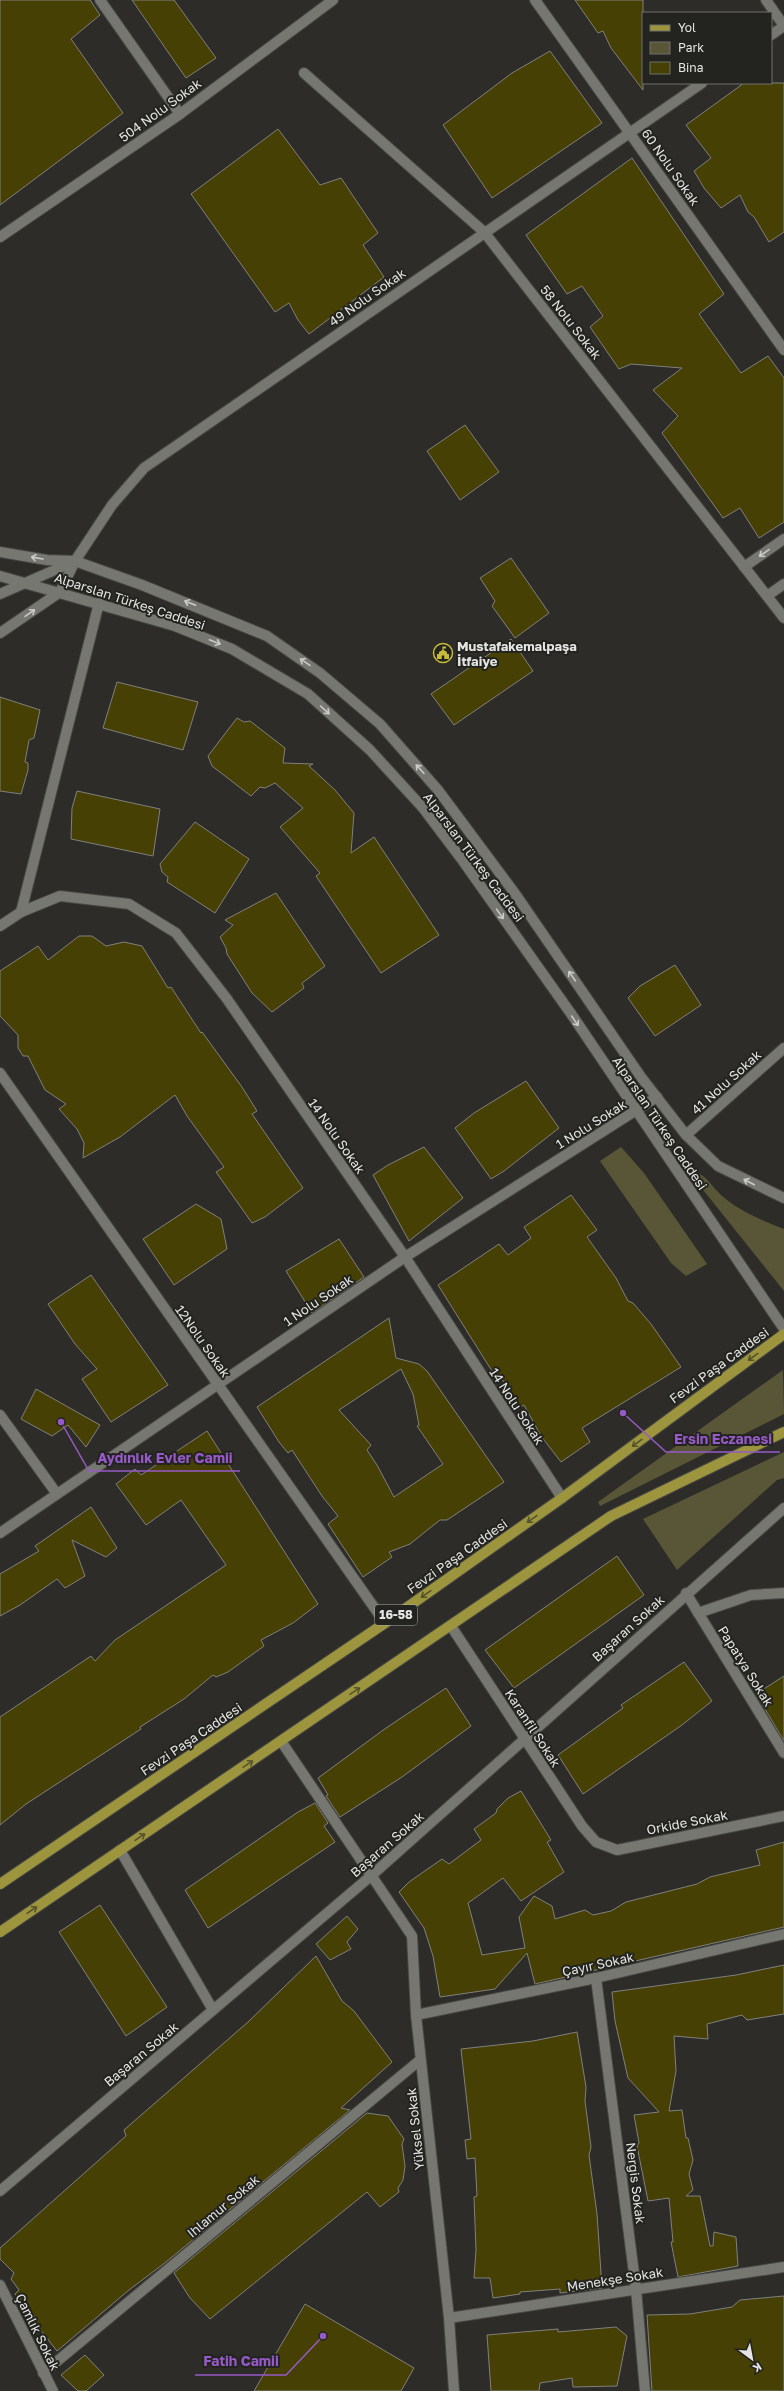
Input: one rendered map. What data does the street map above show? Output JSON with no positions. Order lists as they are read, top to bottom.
{
  "streets": {
    "main road": ["Fevzi Paşa Caddesi", "16-58"],
    "street": [
      "504 Nolu Sokak",
      "60 Nolu Sokak",
      "49 Nolu Sokak",
      "58 Nolu Sokak",
      "Alparslan Türkeş Caddesi",
      "41 Nolu Sokak",
      "1 Nolu Sokak",
      "14 Nolu Sokak",
      "12Nolu Sokak",
      "Başaran Sokak",
      "Papatya Sokak",
      "Karanfil Sokak",
      "Orkide Sokak",
      "Çayır Sokak",
      "Yüksel Sokak",
      "Nergis Sokak",
      "Ihlamur Sokak",
      "Menekşe Sokak",
      "Çamlık Sokak"
    ]
  },
  "crossings": [
    ["60 Nolu Sokak", "49 Nolu Sokak"],
    ["49 Nolu Sokak", "58 Nolu Sokak"],
    ["49 Nolu Sokak", "Alparslan Türkeş Caddesi"],
    ["Alparslan Türkeş Caddesi", "41 Nolu Sokak"],
    ["Alparslan Türkeş Caddesi", "1 Nolu Sokak"],
    ["1 Nolu Sokak", "14 Nolu Sokak"],
    ["1 Nolu Sokak", "12Nolu Sokak"],
    ["14 Nolu Sokak", "Fevzi Paşa Caddesi"],
    ["12Nolu Sokak", "Fevzi Paşa Caddesi"],
    ["Başaran Sokak", "Papatya Sokak"],
    ["Başaran Sokak", "Karanfil Sokak"],
    ["Başaran Sokak", "Yüksel Sokak"],
    ["Karanfil Sokak", "Orkide Sokak"],
    ["Çayır Sokak", "Yüksel Sokak"],
    ["Çayır Sokak", "Nergis Sokak"],
    ["Yüksel Sokak", "Ihlamur Sokak"],
    ["Yüksel Sokak", "Menekşe Sokak"],
    ["Nergis Sokak", "Menekşe Sokak"],
    ["Ihlamur Sokak", "Çamlık Sokak"]
  ],
  "places": {
    "public building": ["Mustafakemalpaşa İtfaiye"],
    "other": ["Ersin Eczanesi", "Aydınlık Evler Camii", "Fatih Camii"]
  },
  "legend": ["Yol", "Park", "Bina"],
  "north": "bottom right"
}
